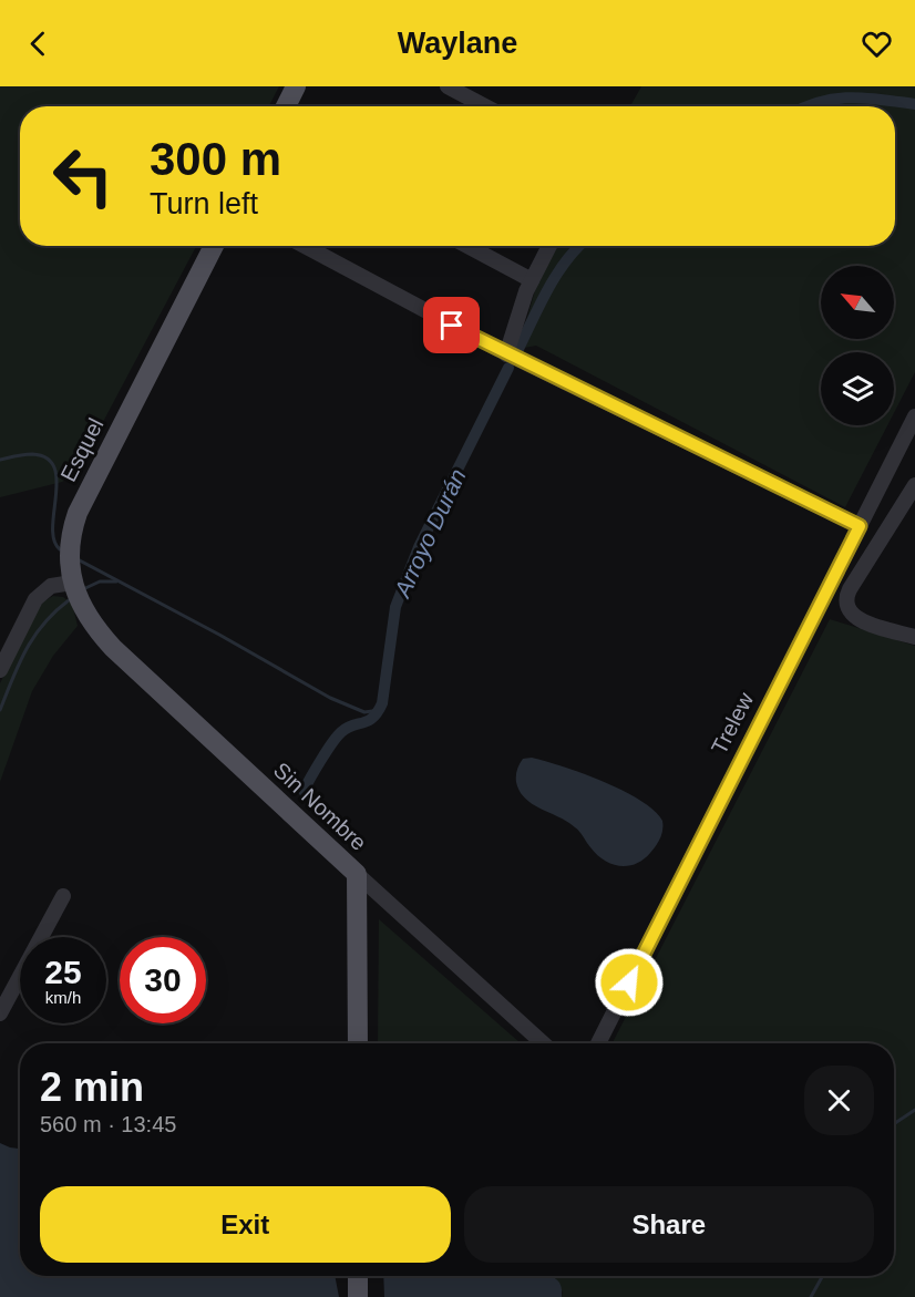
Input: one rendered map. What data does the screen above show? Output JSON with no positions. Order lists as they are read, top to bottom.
{
  "streets": {
    "main road": ["Esquel", "Sin Nombre"],
    "street": ["Trelew"]
  },
  "crossings": [
    ["Esquel", "Sin Nombre"]
  ],
  "water": ["Arroyo Durán"],
  "north": "top left",
  "page": {
    "header": "Waylane",
    "turn": ["300 m", "Turn left"],
    "speed": "25 km/h",
    "limit": "30",
    "heading": ["2 min", "560 m · 13:45"],
    "buttons": ["Exit", "Share"]
  }
}
